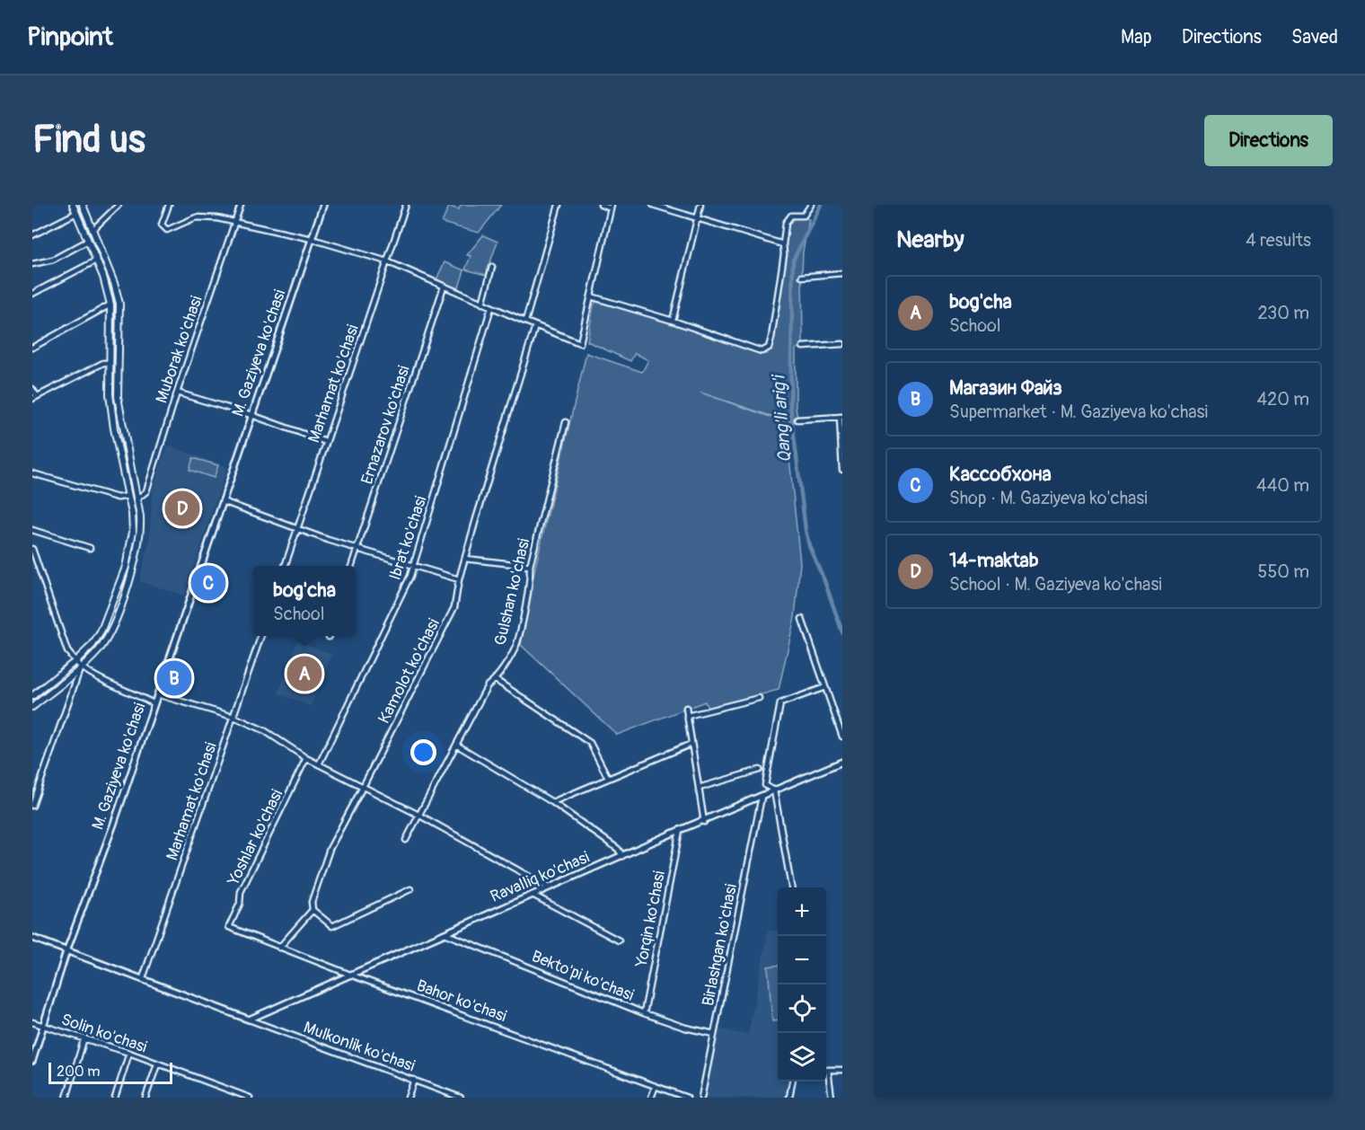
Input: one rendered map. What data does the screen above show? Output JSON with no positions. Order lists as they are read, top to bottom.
{
  "streets": {
    "street": [
      "Muborak ko'chasi",
      "M. Gaziyeva ko'chasi",
      "Marhamat ko'chasi",
      "Ernazarov ko'chasi",
      "Ibrat ko'chasi",
      "Gulshan ko'chasi",
      "Kamolot ko'chasi",
      "Yoshlar ko'chasi",
      "Ravalliq ko'chasi",
      "Yorqin ko'chasi",
      "Birlashgan ko'chasi",
      "Bekto'pi ko'chasi",
      "Bahor ko'chasi",
      "Solin ko'chasi",
      "Mulkonlik ko'chasi"
    ]
  },
  "crossings": [
    ["M. Gaziyeva ko'chasi", "Solin ko'chasi"],
    ["Yoshlar ko'chasi", "Bahor ko'chasi"],
    ["Ravalliq ko'chasi", "Yorqin ko'chasi"],
    ["Ravalliq ko'chasi", "Birlashgan ko'chasi"],
    ["Ravalliq ko'chasi", "Bekto'pi ko'chasi"],
    ["Ravalliq ko'chasi", "Bahor ko'chasi"],
    ["Ravalliq ko'chasi", "Mulkonlik ko'chasi"],
    ["Yorqin ko'chasi", "Bekto'pi ko'chasi"],
    ["Birlashgan ko'chasi", "Bekto'pi ko'chasi"]
  ],
  "water": ["Qang'li arig'i"],
  "scale_bar": "200 m",
  "page": {
    "header": "Pinpoint",
    "nav": ["Map", "Directions", "Saved"],
    "buttons": "Directions",
    "title": "Find us",
    "heading": ["Nearby", "4 results"],
    "list": [
      {
        "mark": "A",
        "name": "bog'cha",
        "note": "School",
        "value": "230 m"
      },
      {
        "mark": "B",
        "name": "Магазин Файз",
        "note": "Supermarket · M. Gaziyeva ko'chasi",
        "value": "420 m"
      },
      {
        "mark": "C",
        "name": "Кассобхона",
        "note": "Shop · M. Gaziyeva ko'chasi",
        "value": "440 m"
      },
      {
        "mark": "D",
        "name": "14-maktab",
        "note": "School · M. Gaziyeva ko'chasi",
        "value": "550 m"
      }
    ],
    "pins": [
      "D",
      "C",
      "A",
      "B"
    ],
    "popup": ["bog'cha", "School"],
    "map_buttons": ["+", "−"],
    "scale": "200 m"
  }
}
